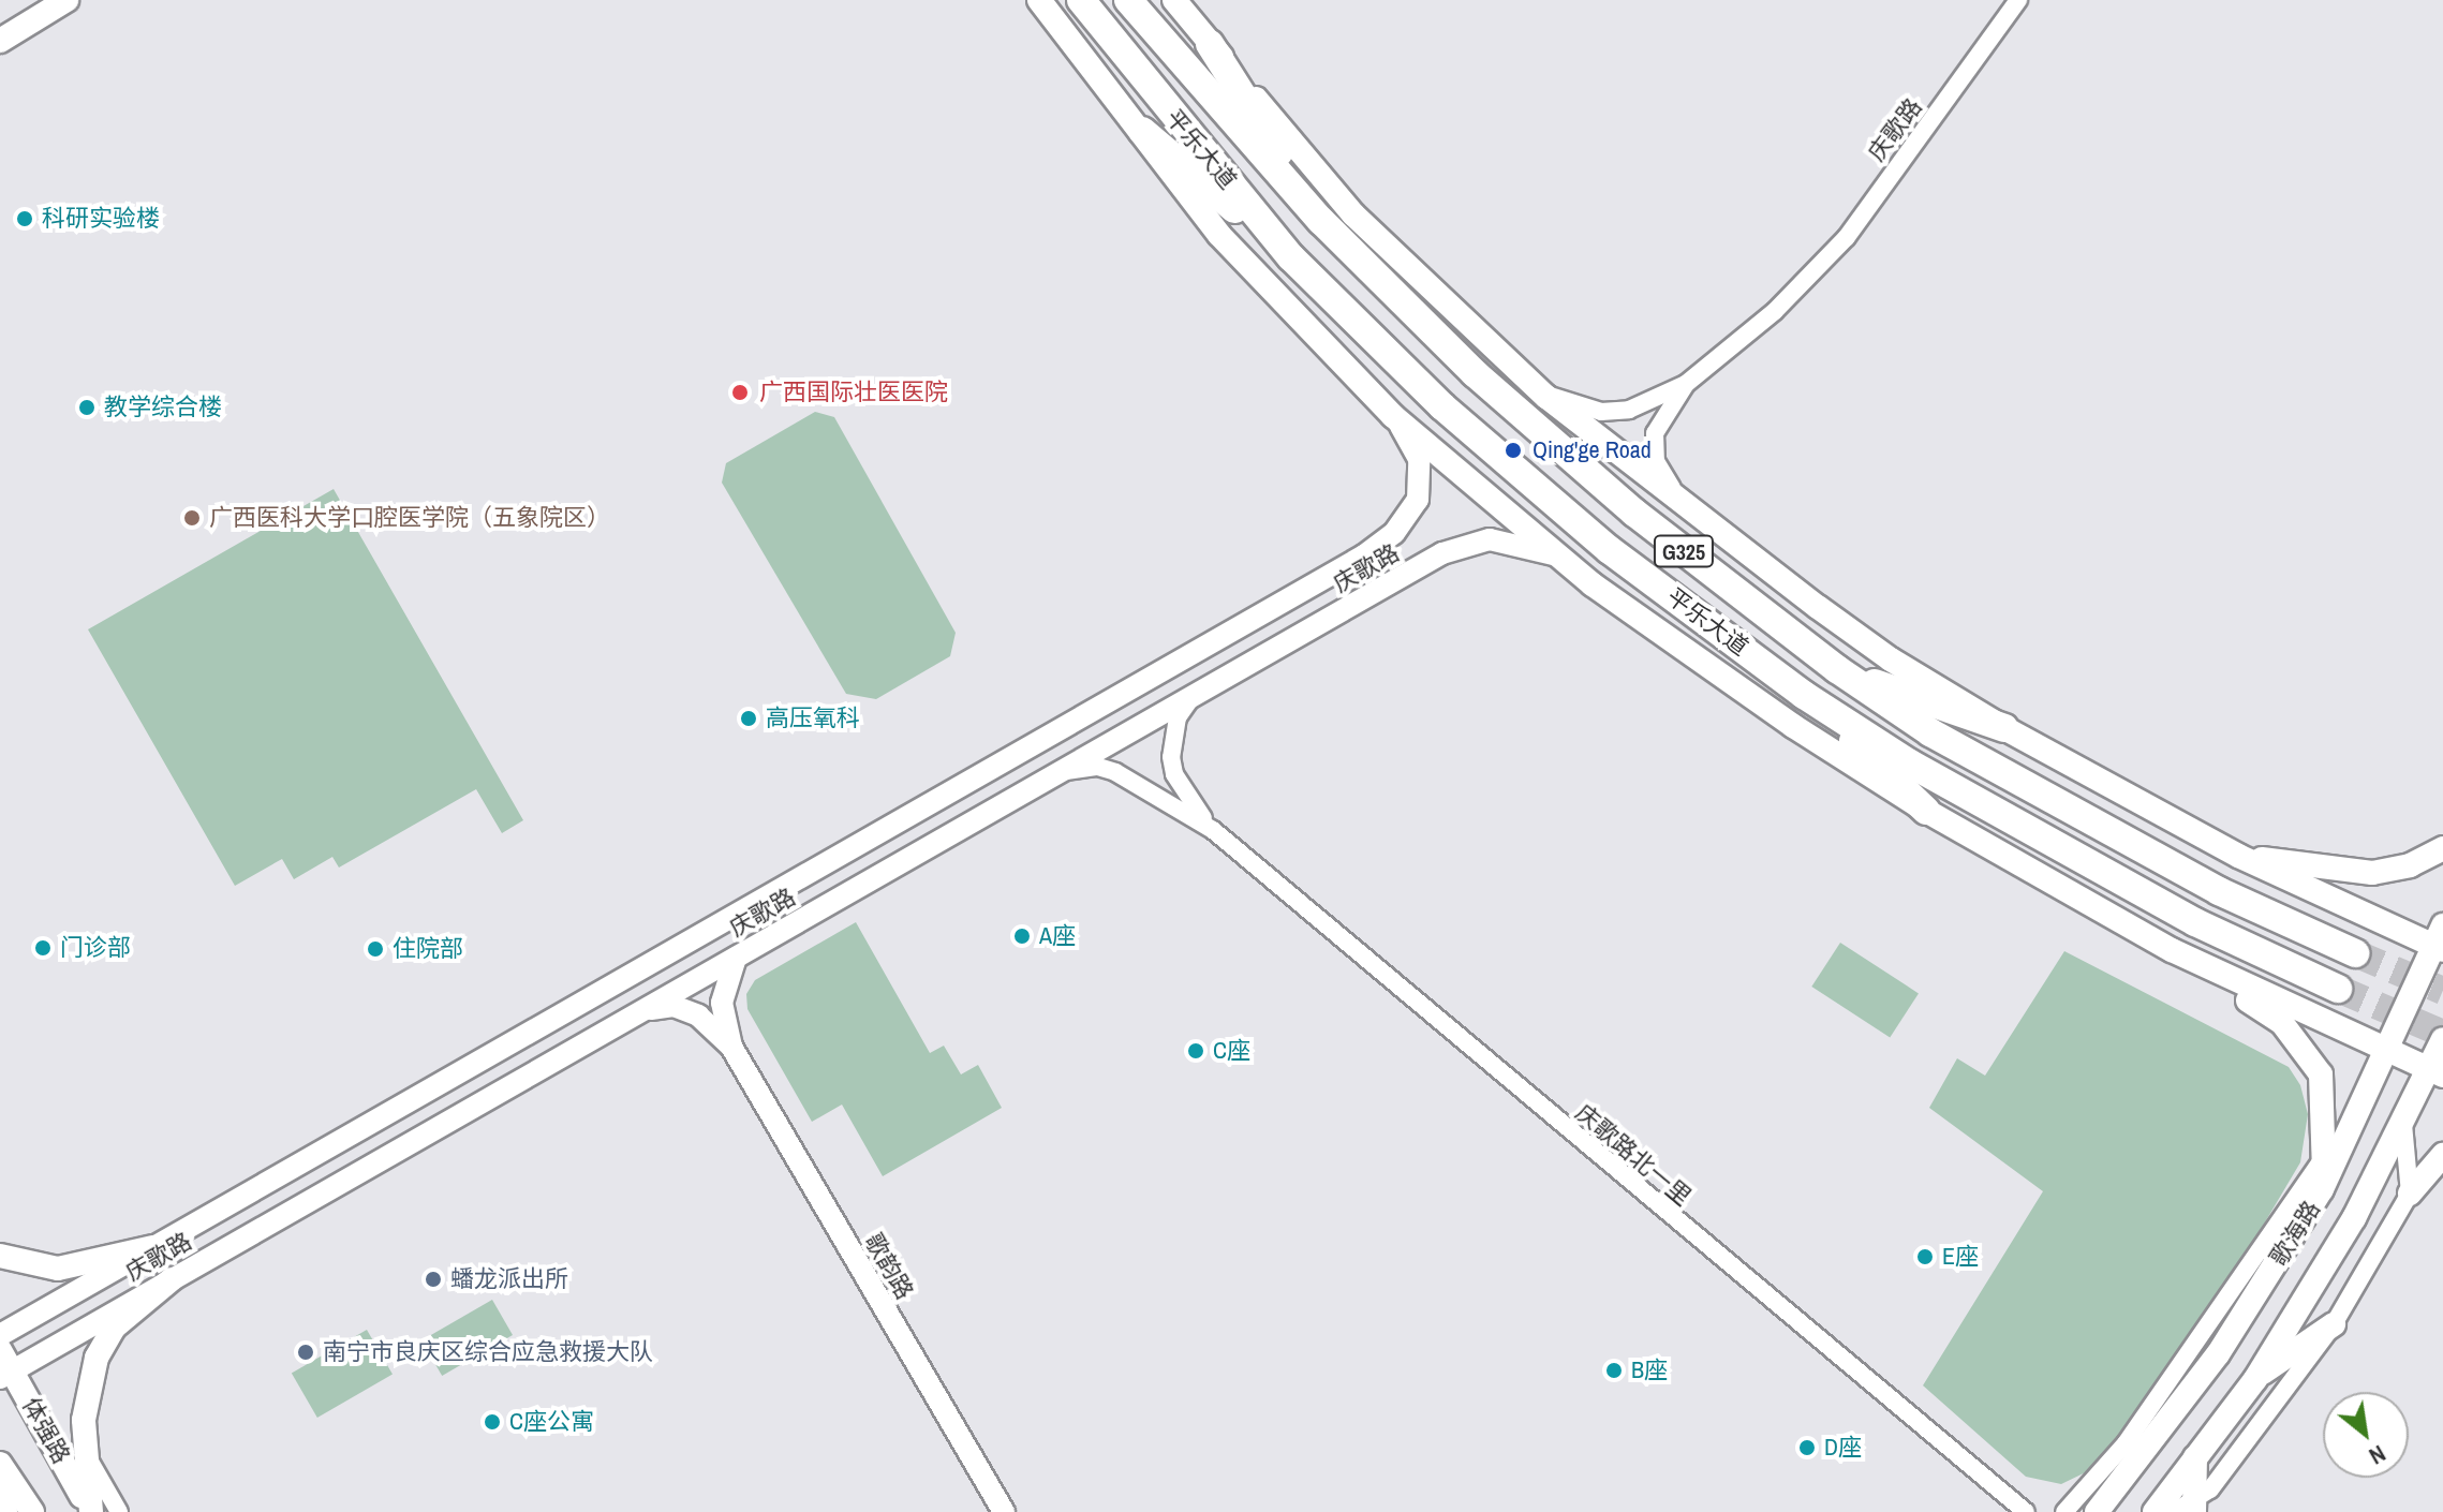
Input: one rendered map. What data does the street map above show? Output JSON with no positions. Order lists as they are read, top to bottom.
{
  "streets": {
    "highway": ["平乐大道", "G325"],
    "main road": ["歌海路", "体强路"],
    "street": ["庆歌路", "庆歌路北一里", "歌韵路"]
  },
  "crossings": [
    ["庆歌路", "庆歌路北一里"],
    ["庆歌路", "歌韵路"],
    ["庆歌路", "体强路"]
  ],
  "places": [
    "科研实验楼",
    "广西国际壮医医院",
    "教学综合楼",
    "Qing'ge Road",
    "广西医科大学口腔医学院（五象院区）",
    "高压氧科",
    "A座",
    "门诊部",
    "住院部",
    "C座",
    "E座",
    "蟠龙派出所",
    "南宁市良庆区综合应急救援大队",
    "B座",
    "C座公寓",
    "D座"
  ],
  "north": "bottom right"
}
